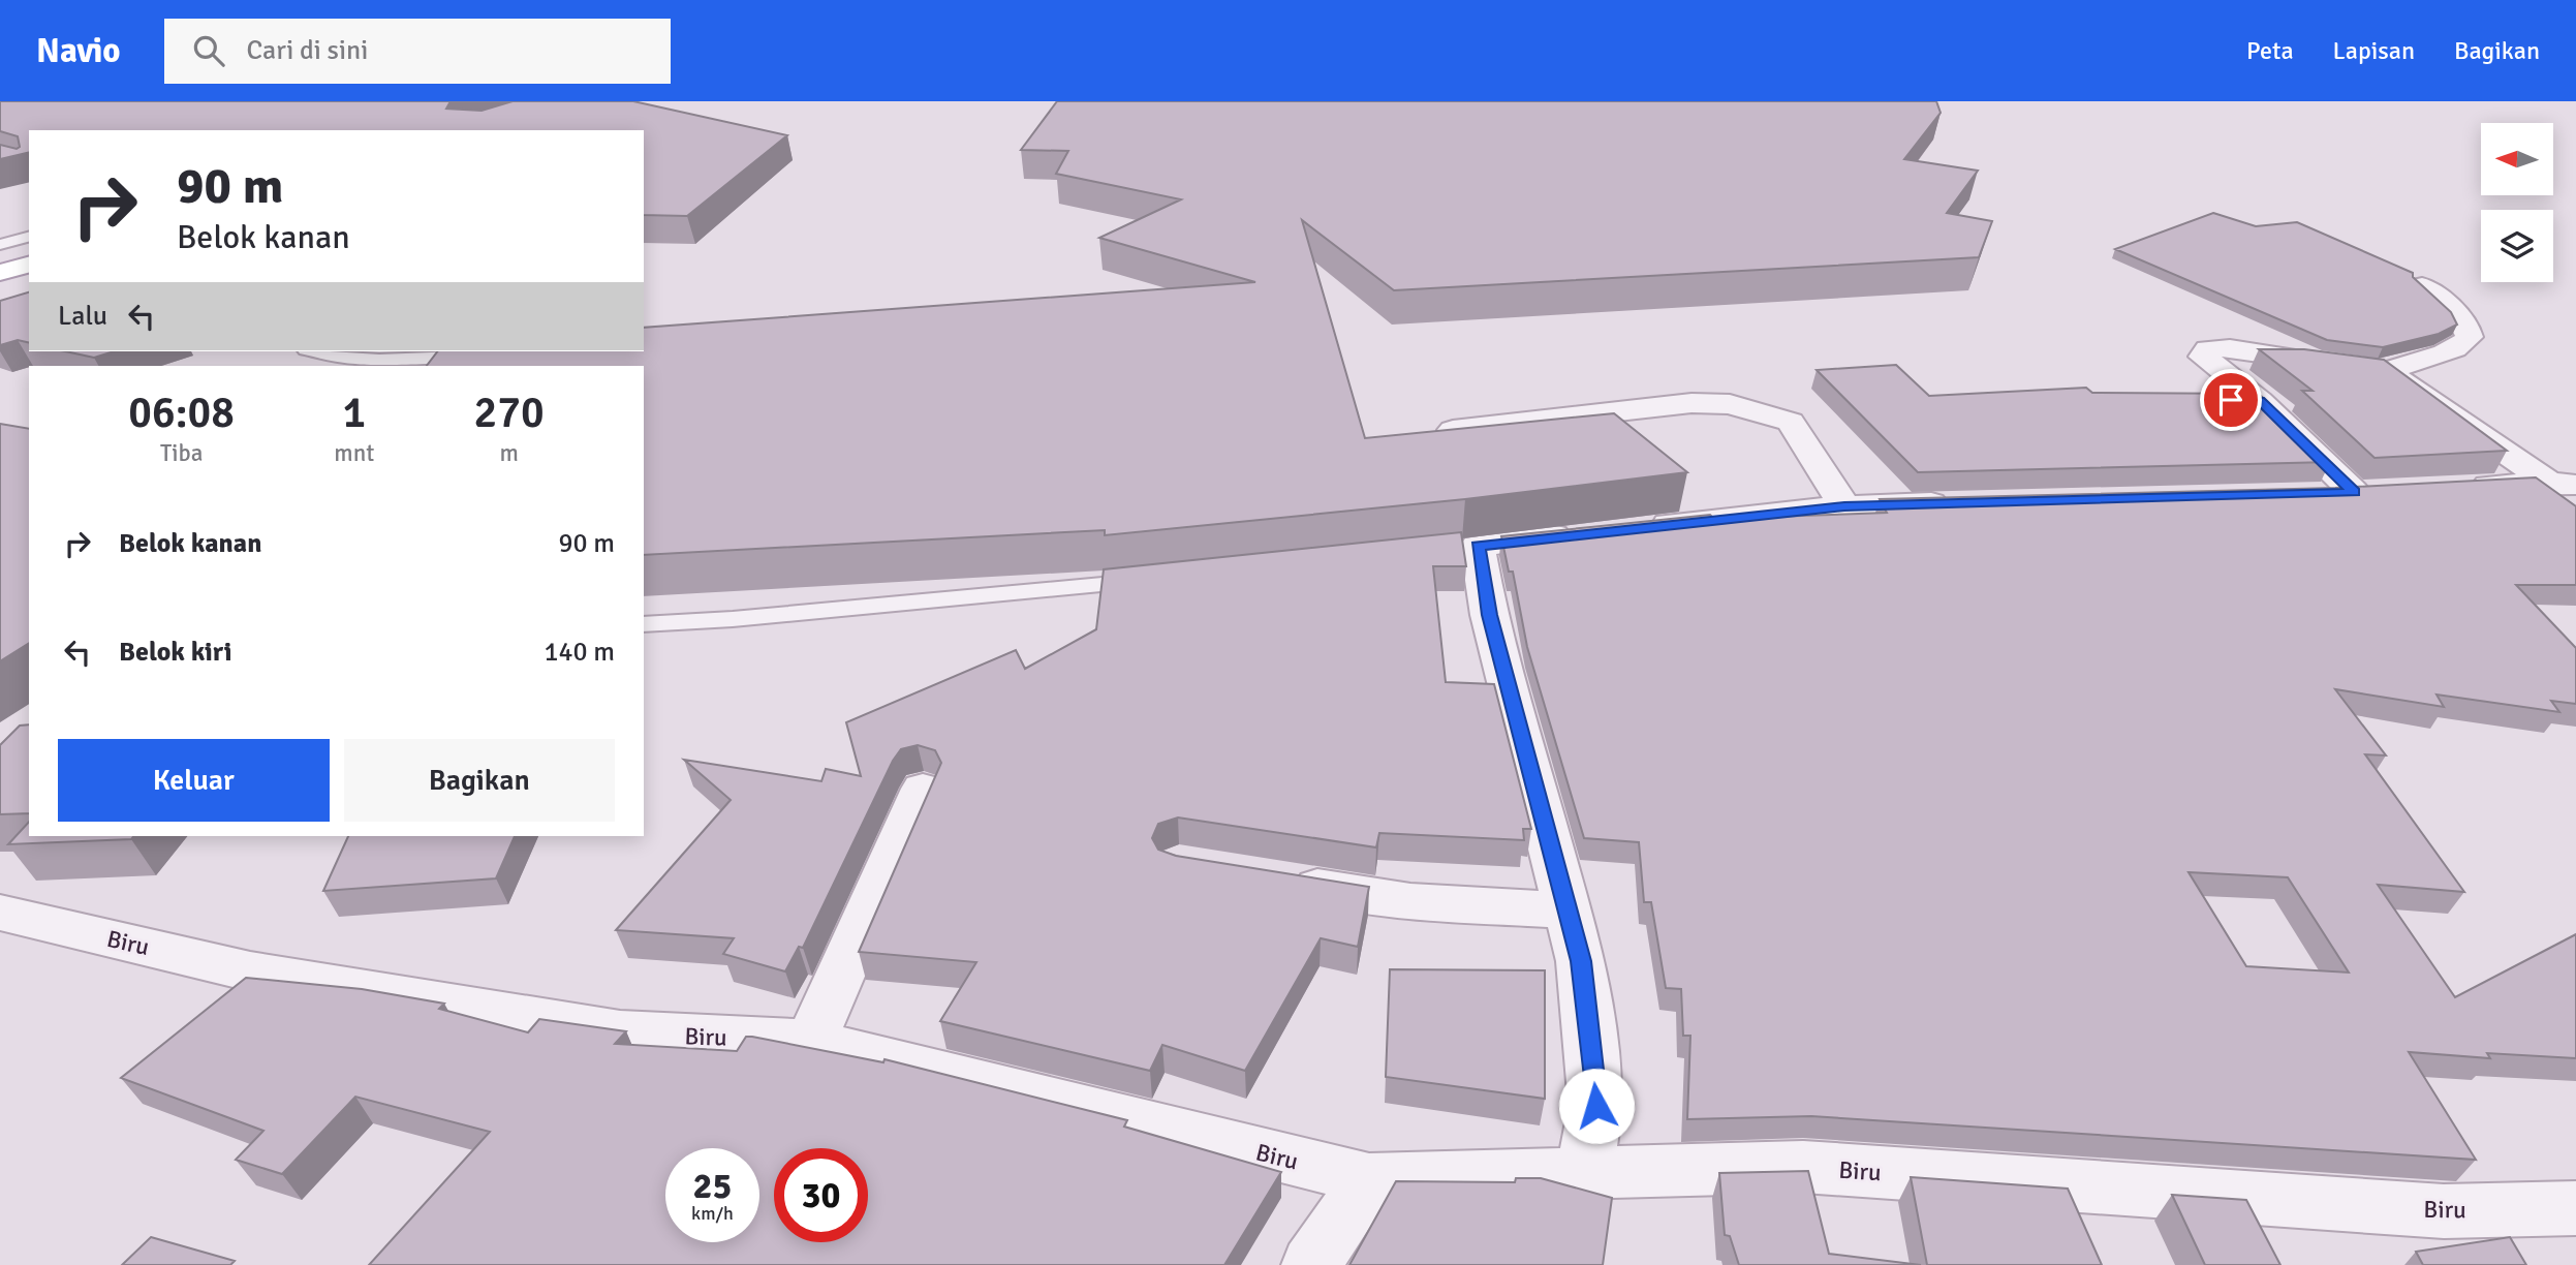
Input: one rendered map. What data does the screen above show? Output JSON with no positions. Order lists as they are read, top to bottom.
{
  "streets": {
    "street": ["Biru"]
  },
  "north": "left",
  "page": {
    "header": "Navio",
    "search": "Cari di sini",
    "nav": ["Peta", "Lapisan", "Bagikan"],
    "turn": ["90 m", "Belok kanan"],
    "then": "Lalu",
    "eta": [
      "06:08",
      "Tiba",
      "1",
      "mnt",
      "270",
      "m"
    ],
    "list": [
      {
        "name": "Belok kanan",
        "value": "90 m"
      },
      {
        "name": "Belok kiri",
        "value": "140 m"
      }
    ],
    "buttons": ["Keluar", "Bagikan"],
    "speed": "25 km/h",
    "limit": "30"
  }
}
